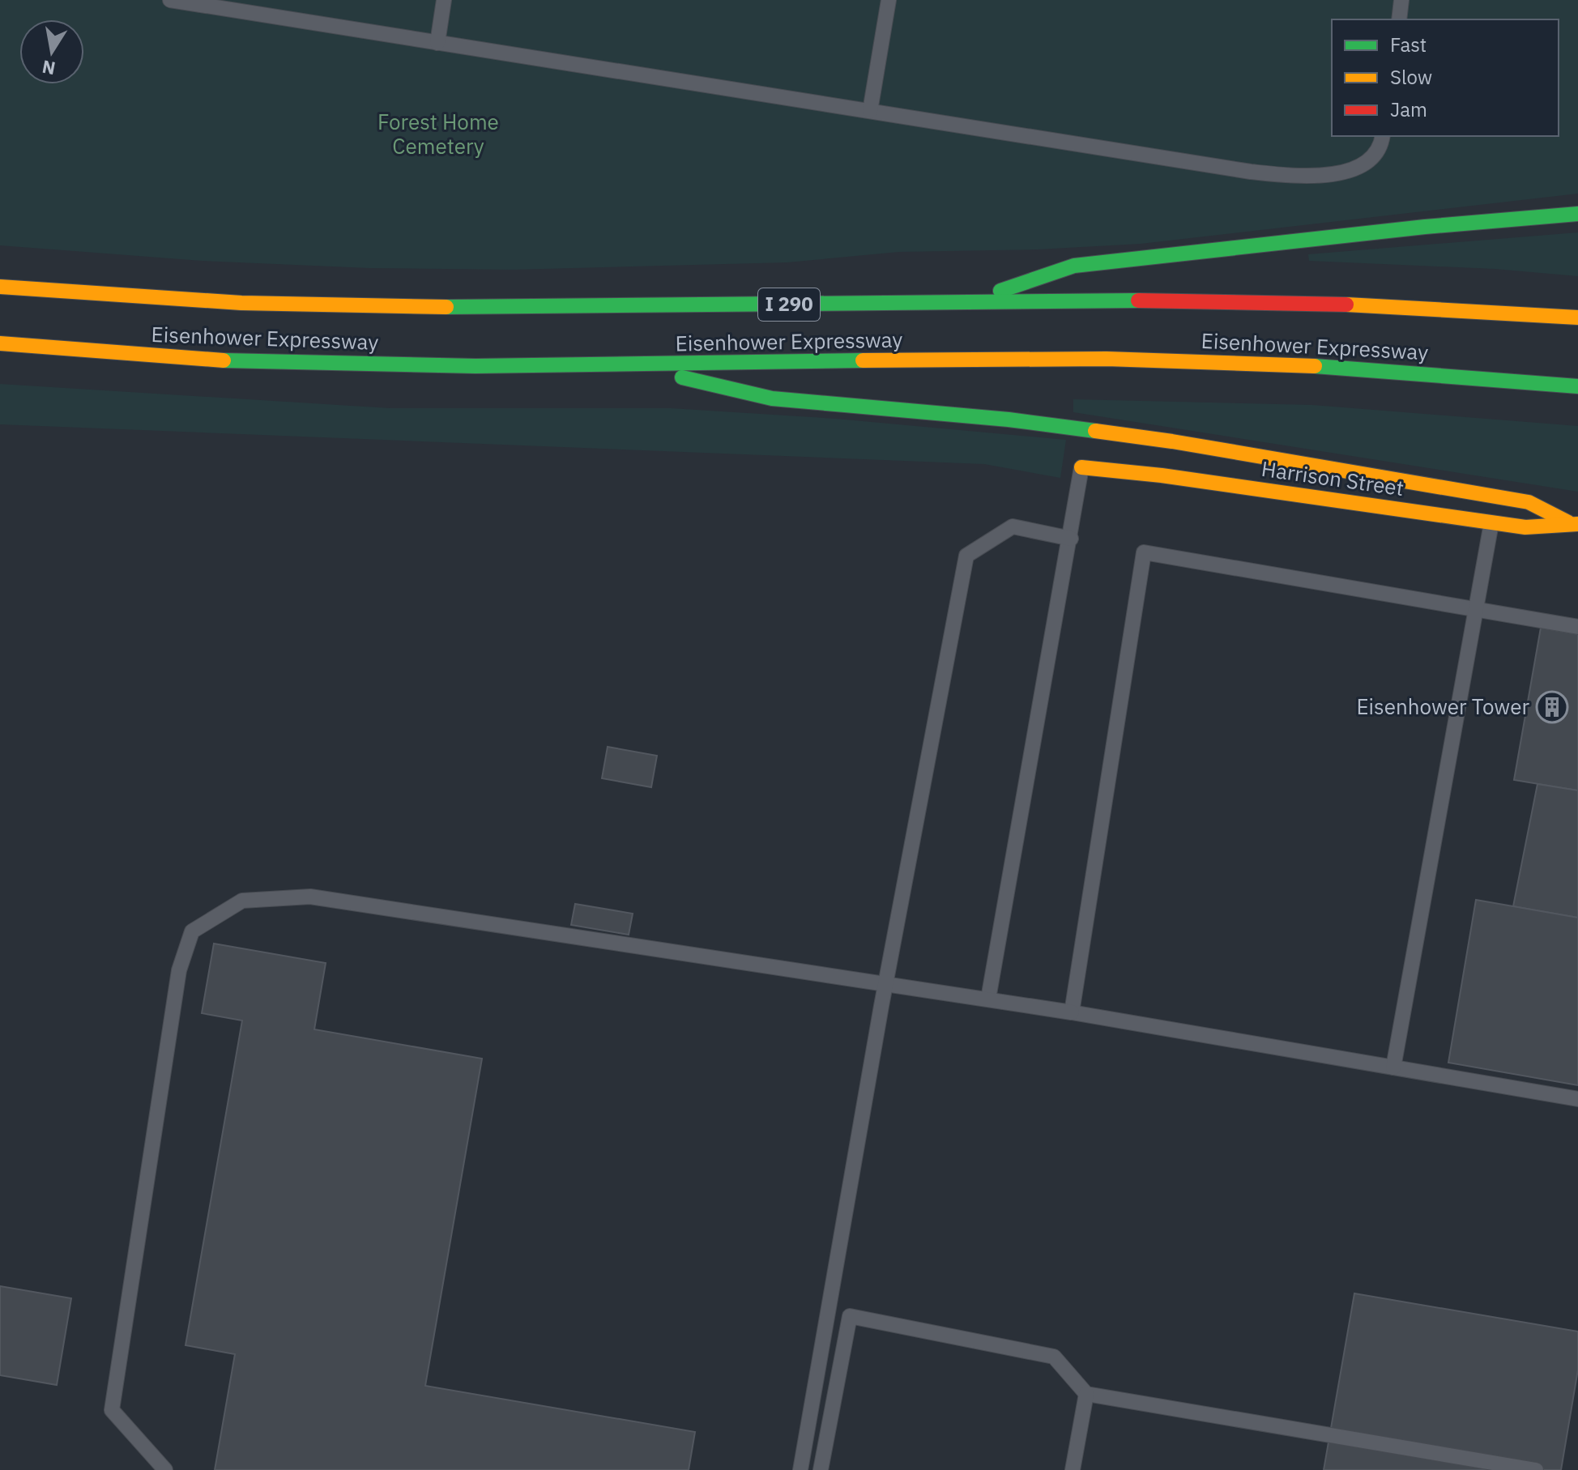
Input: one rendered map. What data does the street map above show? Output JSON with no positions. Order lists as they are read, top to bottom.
{
  "streets": {
    "main road": ["I 290", "Eisenhower Expressway", "Harrison Street"]
  },
  "parks": ["Forest Home Cemetery"],
  "places": {
    "building": ["Eisenhower Tower"]
  },
  "legend": ["Fast", "Slow", "Jam"],
  "north": "bottom"
}
